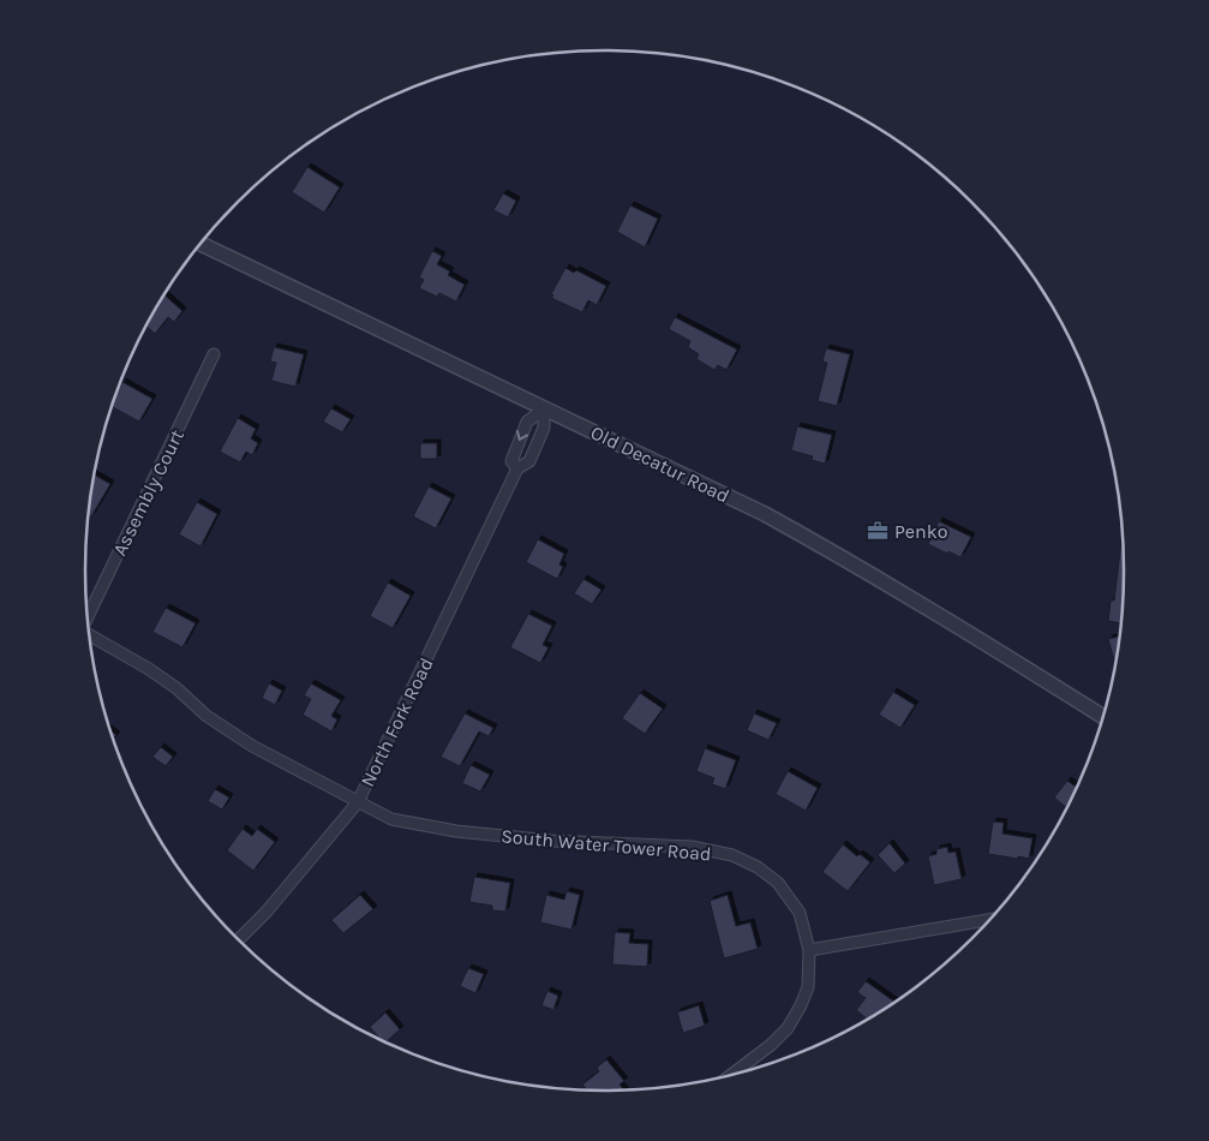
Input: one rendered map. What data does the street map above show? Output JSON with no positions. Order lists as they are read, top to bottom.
{
  "streets": {
    "street": [
      "Old Decatur Road",
      "Assembly Court",
      "North Fork Road",
      "South Water Tower Road"
    ]
  },
  "crossings": [
    ["Old Decatur Road", "North Fork Road"],
    ["North Fork Road", "South Water Tower Road"]
  ],
  "places": {
    "office": ["Penko"]
  }
}
